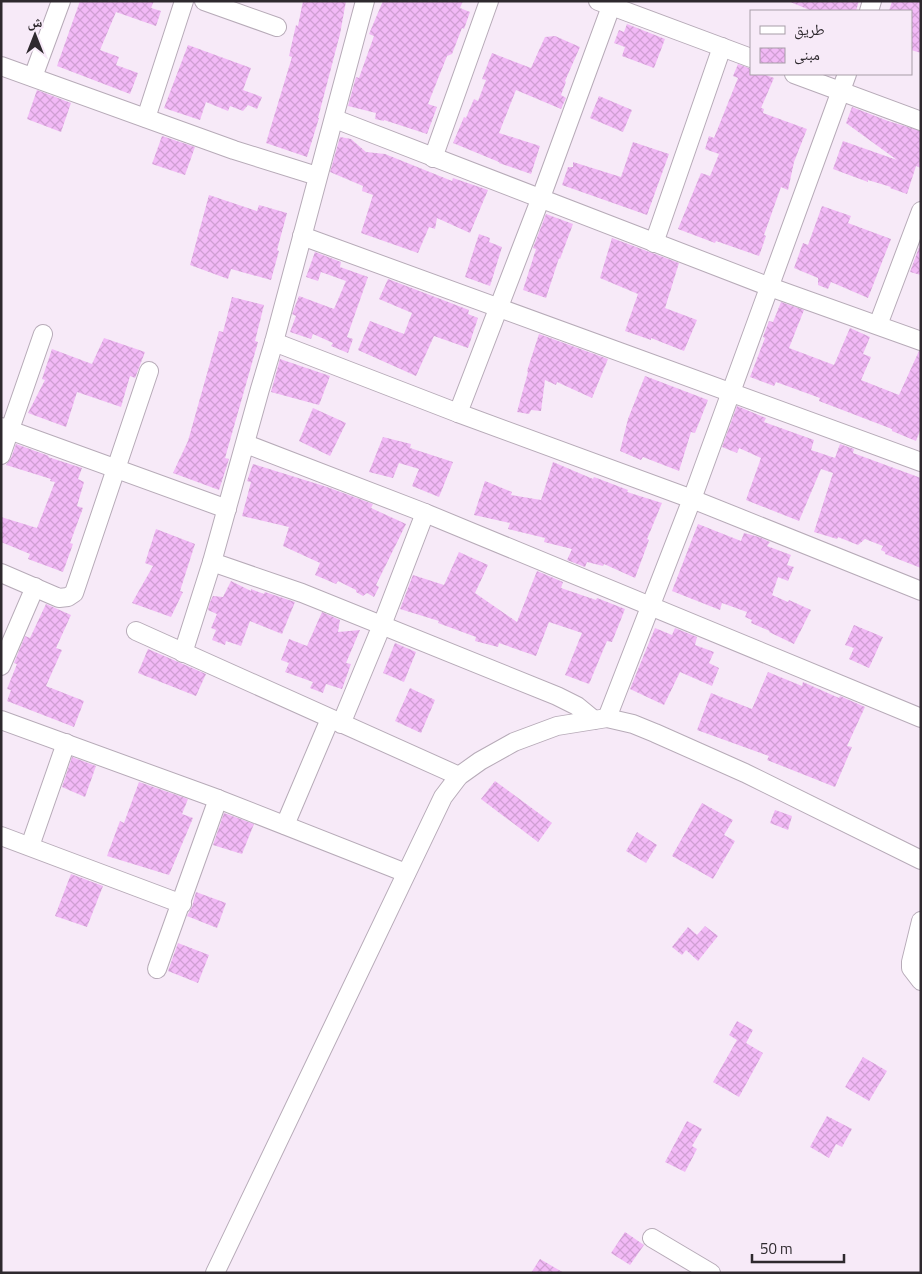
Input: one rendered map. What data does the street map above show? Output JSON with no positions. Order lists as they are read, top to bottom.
{
  "legend": ["طريق", "مبنى"],
  "scale_bar": "50 m",
  "north": "top"
}
